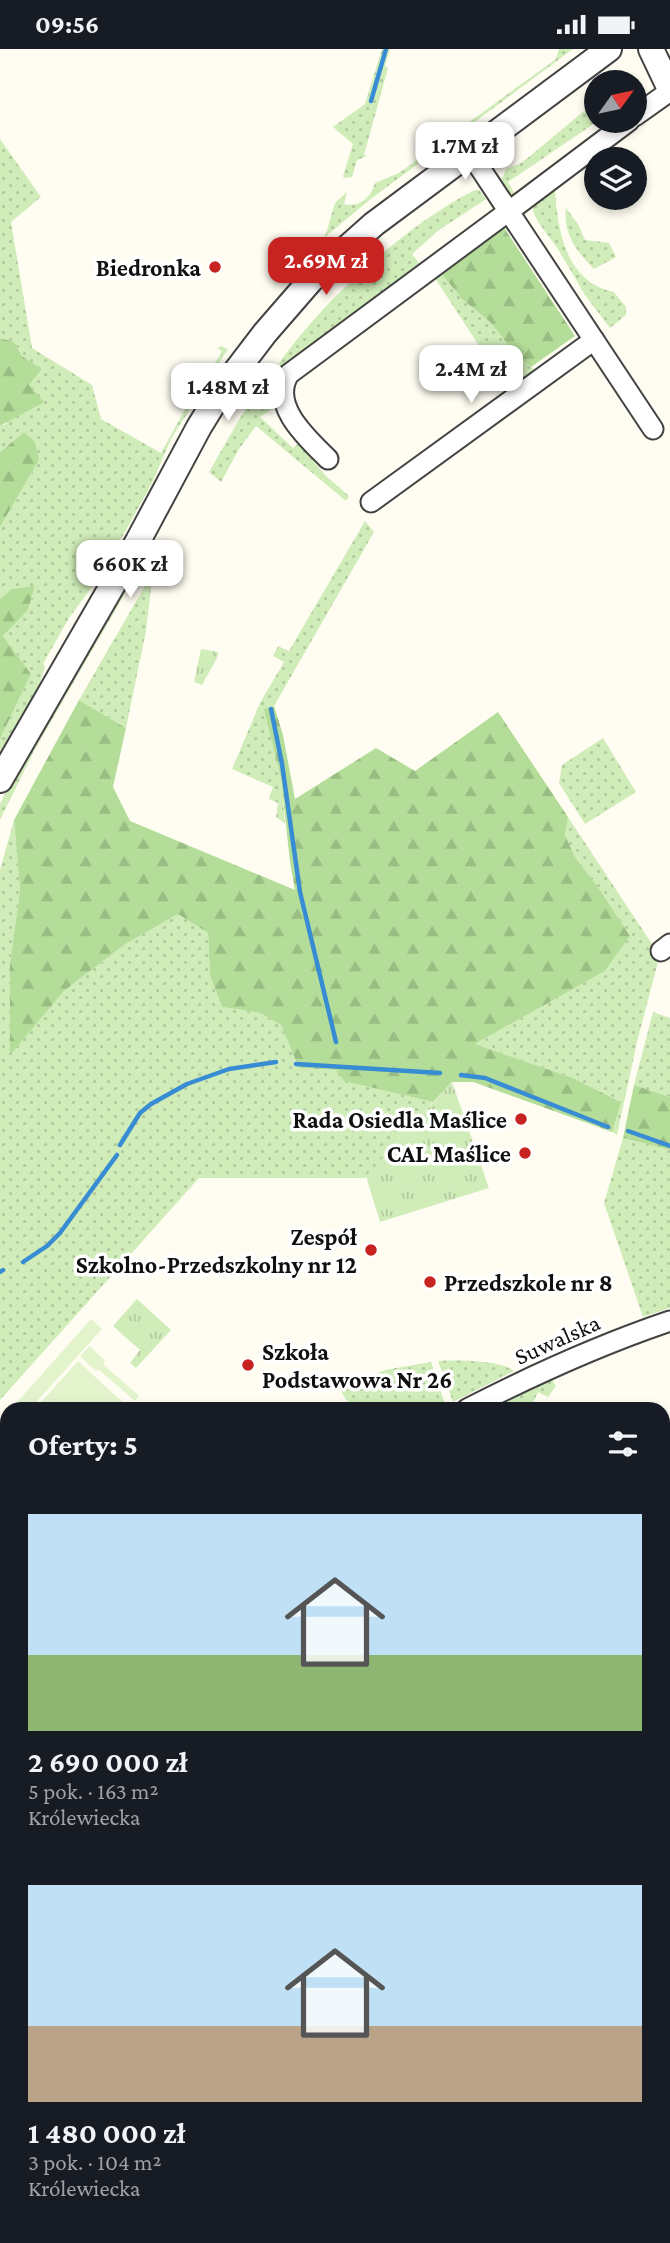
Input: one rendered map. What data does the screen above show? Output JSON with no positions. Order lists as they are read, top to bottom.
{
  "streets": {
    "street": ["Suwalska"]
  },
  "places": [
    "Biedronka",
    "Rada Osiedla Maślice",
    "CAL Maślice",
    "Zespół Szkolno-Przedszkolny nr 12",
    "Przedszkole nr 8",
    "Szkoła Podstawowa Nr 26"
  ],
  "north": "top right",
  "page": {
    "status": "09:56",
    "price": [
      "1.7M zł",
      "2.69M zł",
      "2.4M zł",
      "1.48M zł",
      "660K zł"
    ],
    "heading": "Oferty: 5",
    "list": [
      {
        "name": "2 690 000 zł",
        "note": "5 pok. · 163 m² · Królewiecka"
      },
      {
        "name": "1 480 000 zł",
        "note": "3 pok. · 104 m² · Królewiecka"
      }
    ]
  }
}
